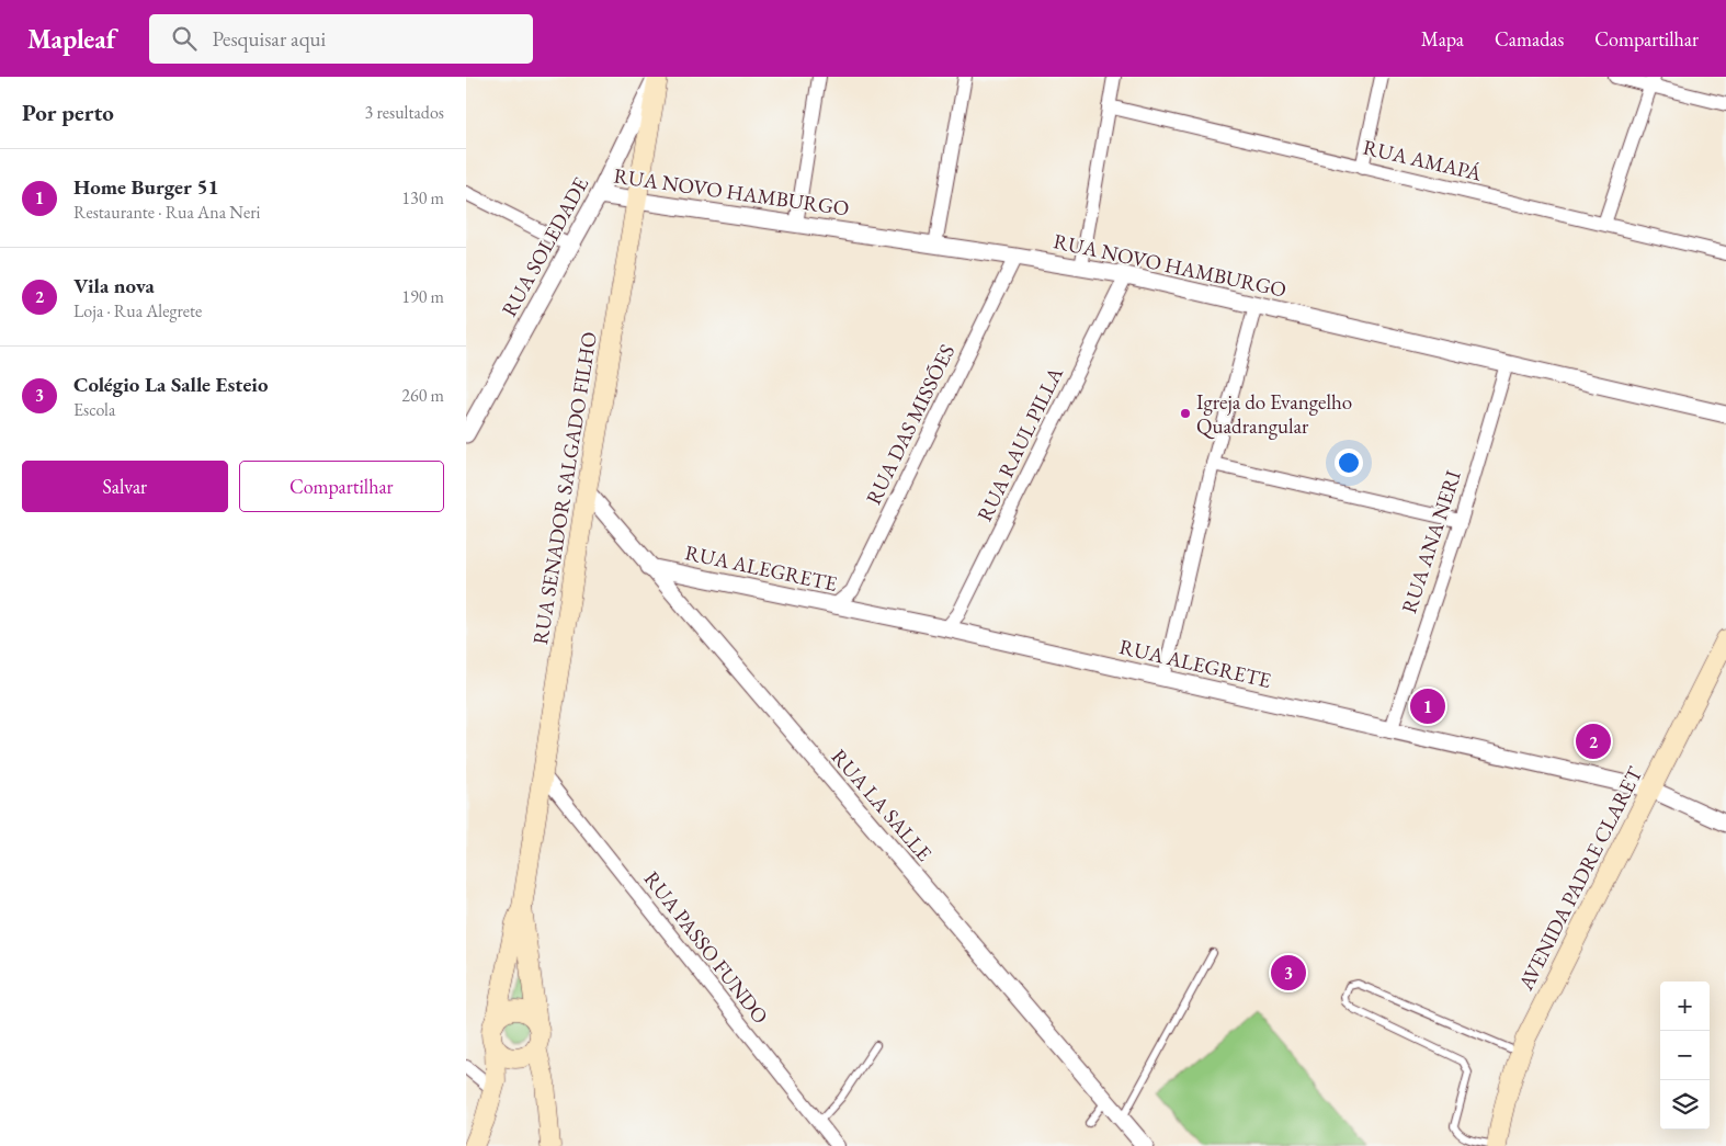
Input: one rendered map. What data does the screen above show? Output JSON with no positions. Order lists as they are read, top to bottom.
{
  "streets": {
    "main road": ["RUA SENADOR SALGADO FILHO", "AVENIDA PADRE CLARET"],
    "street": [
      "RUA AMAPÁ",
      "RUA NOVO HAMBURGO",
      "RUA SOLEDADE",
      "RUA DAS MISSÕES",
      "RUA RAUL PILLA",
      "RUA ANA NERI",
      "RUA ALEGRETE",
      "RUA LA SALLE",
      "RUA PASSO FUNDO"
    ]
  },
  "crossings": [
    ["RUA NOVO HAMBURGO", "RUA SOLEDADE"],
    ["RUA NOVO HAMBURGO", "RUA DAS MISSÕES"],
    ["RUA NOVO HAMBURGO", "RUA RAUL PILLA"],
    ["RUA NOVO HAMBURGO", "RUA SENADOR SALGADO FILHO"],
    ["RUA NOVO HAMBURGO", "RUA ANA NERI"],
    ["RUA SOLEDADE", "RUA SENADOR SALGADO FILHO"],
    ["RUA DAS MISSÕES", "RUA ALEGRETE"],
    ["RUA RAUL PILLA", "RUA ALEGRETE"],
    ["RUA SENADOR SALGADO FILHO", "RUA LA SALLE"],
    ["RUA SENADOR SALGADO FILHO", "RUA PASSO FUNDO"],
    ["RUA ANA NERI", "RUA ALEGRETE"],
    ["RUA ALEGRETE", "RUA LA SALLE"],
    ["RUA ALEGRETE", "AVENIDA PADRE CLARET"]
  ],
  "places": ["Igreja do Evangelho Quadrangular"],
  "page": {
    "header": "Mapleaf",
    "search": "Pesquisar aqui",
    "nav": ["Mapa", "Camadas", "Compartilhar"],
    "heading": ["Por perto", "3 resultados"],
    "list": [
      {
        "mark": "1",
        "name": "Home Burger 51",
        "note": "Restaurante · Rua Ana Neri",
        "value": "130 m"
      },
      {
        "mark": "2",
        "name": "Vila nova",
        "note": "Loja · Rua Alegrete",
        "value": "190 m"
      },
      {
        "mark": "3",
        "name": "Colégio La Salle Esteio",
        "note": "Escola",
        "value": "260 m"
      }
    ],
    "buttons": ["Salvar", "Compartilhar"],
    "pins": ["1", "2", "3"],
    "map_buttons": ["+", "−"]
  }
}
